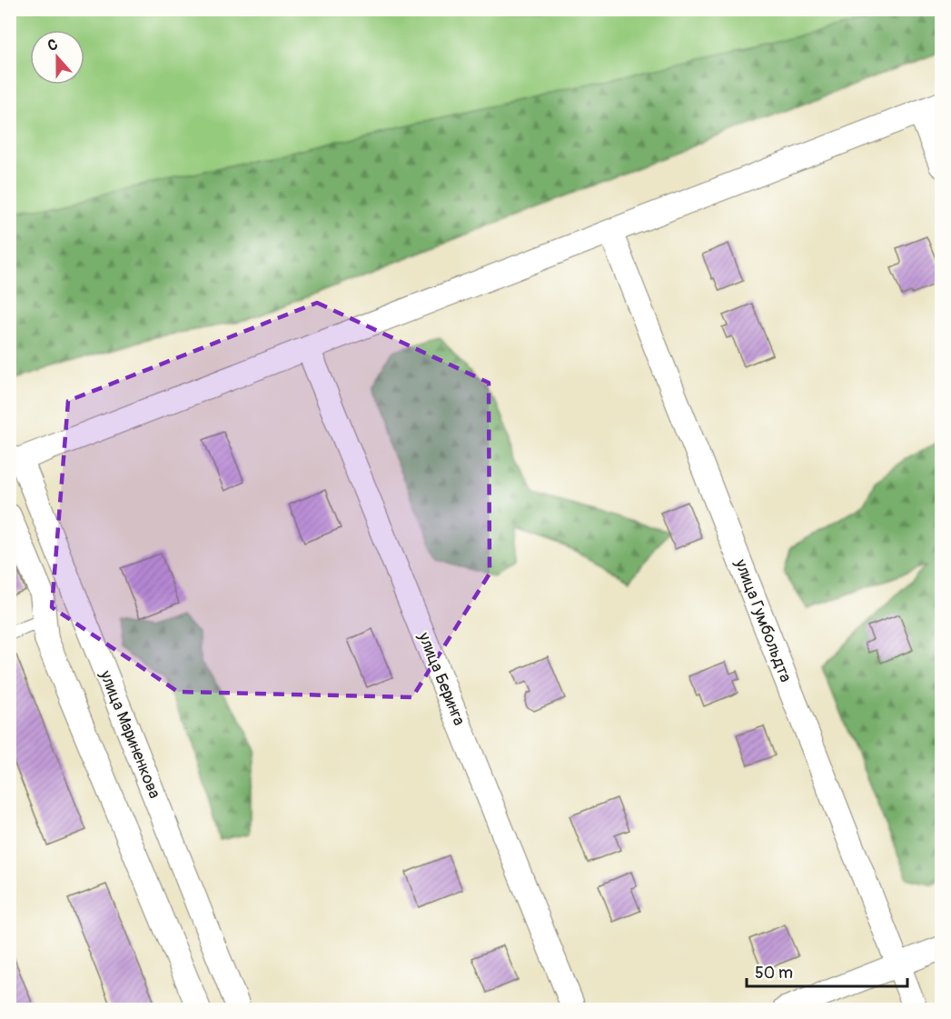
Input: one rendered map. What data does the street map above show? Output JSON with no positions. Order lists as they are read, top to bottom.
{
  "streets": {
    "street": ["улица Гумбольдта", "улица Беринга", "улица Мариненкова"]
  },
  "scale_bar": "50 m",
  "north": "top"
}
